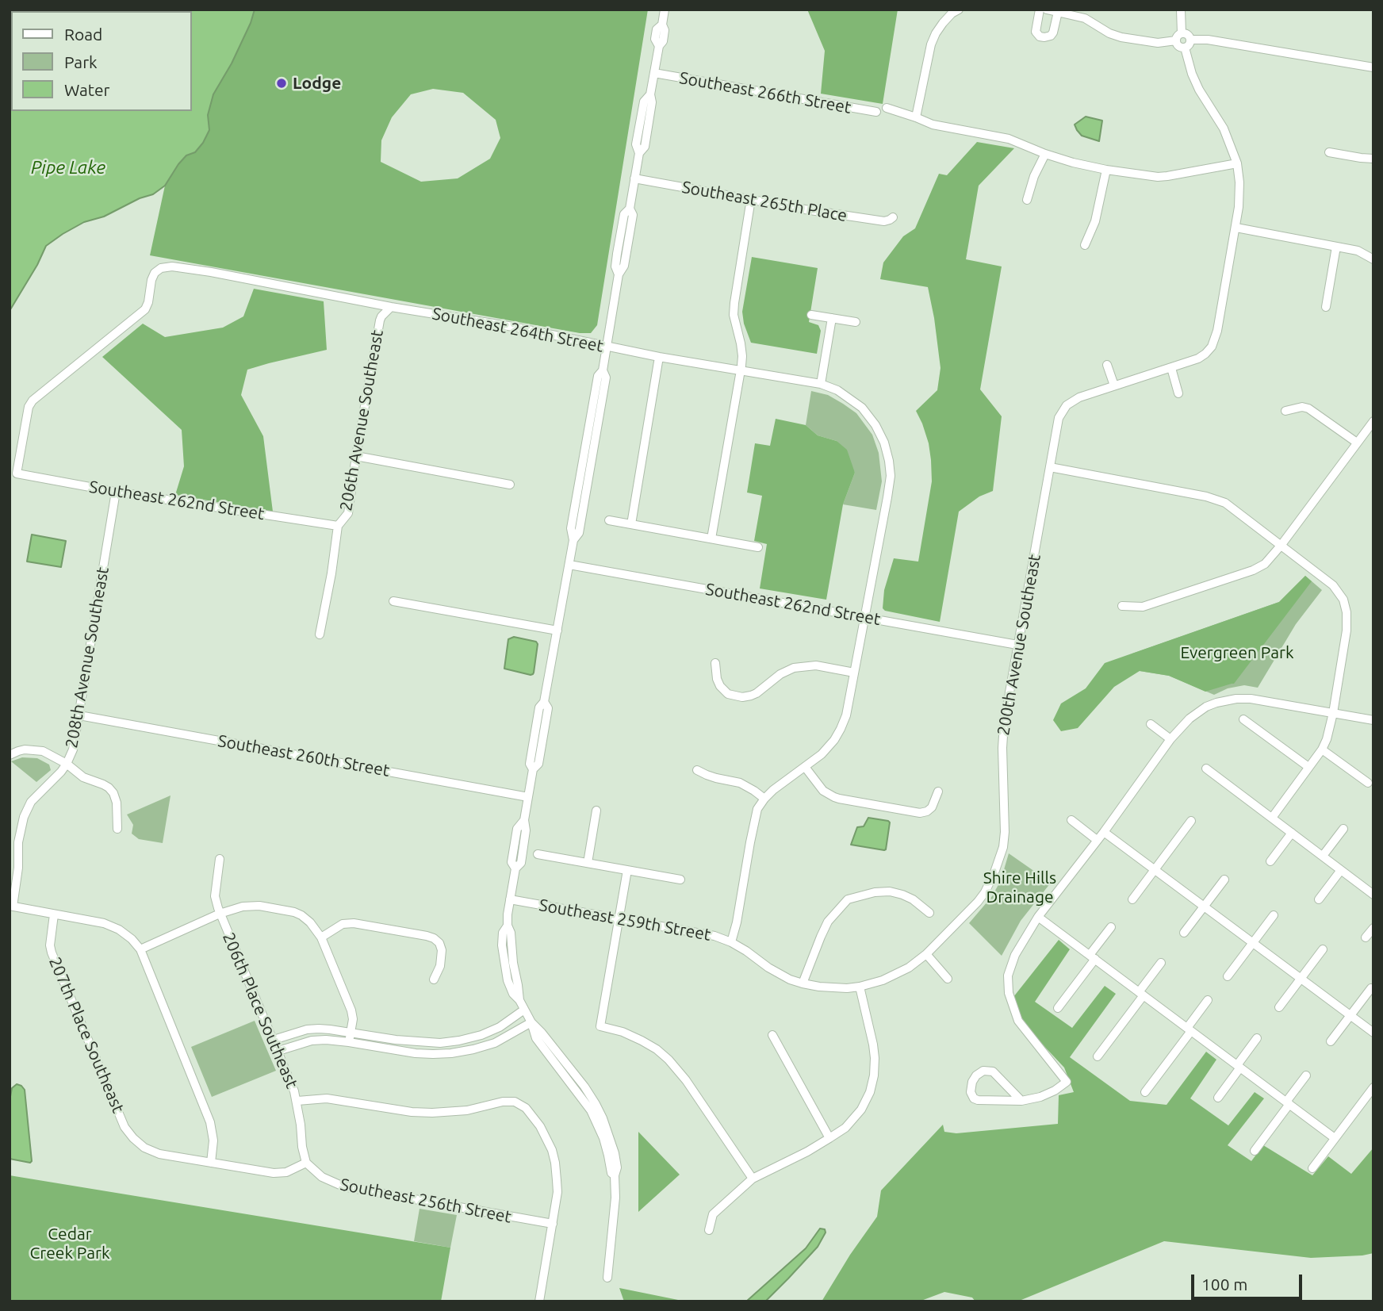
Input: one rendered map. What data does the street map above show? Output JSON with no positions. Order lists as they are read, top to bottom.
{
  "streets": {
    "street": [
      "Southeast 266th Street",
      "Southeast 265th Place",
      "Southeast 264th Street",
      "206th Avenue Southeast",
      "Southeast 262nd Street",
      "200th Avenue Southeast",
      "208th Avenue Southeast",
      "Southeast 260th Street",
      "Southeast 259th Street",
      "206th Place Southeast",
      "207th Place Southeast",
      "Southeast 256th Street"
    ]
  },
  "crossings": [
    ["Southeast 264th Street", "206th Avenue Southeast"],
    ["Southeast 264th Street", "Southeast 262nd Street"],
    ["206th Avenue Southeast", "Southeast 262nd Street"],
    ["Southeast 262nd Street", "200th Avenue Southeast"],
    ["Southeast 262nd Street", "208th Avenue Southeast"],
    ["200th Avenue Southeast", "Southeast 259th Street"],
    ["208th Avenue Southeast", "Southeast 260th Street"],
    ["206th Place Southeast", "Southeast 256th Street"]
  ],
  "water": ["Pipe Lake"],
  "parks": ["Evergreen Park", "Shire Hills Drainage", "Cedar Creek Park"],
  "places": ["Lodge"],
  "legend": ["Road", "Park", "Water"],
  "scale_bar": "100 m"
}
